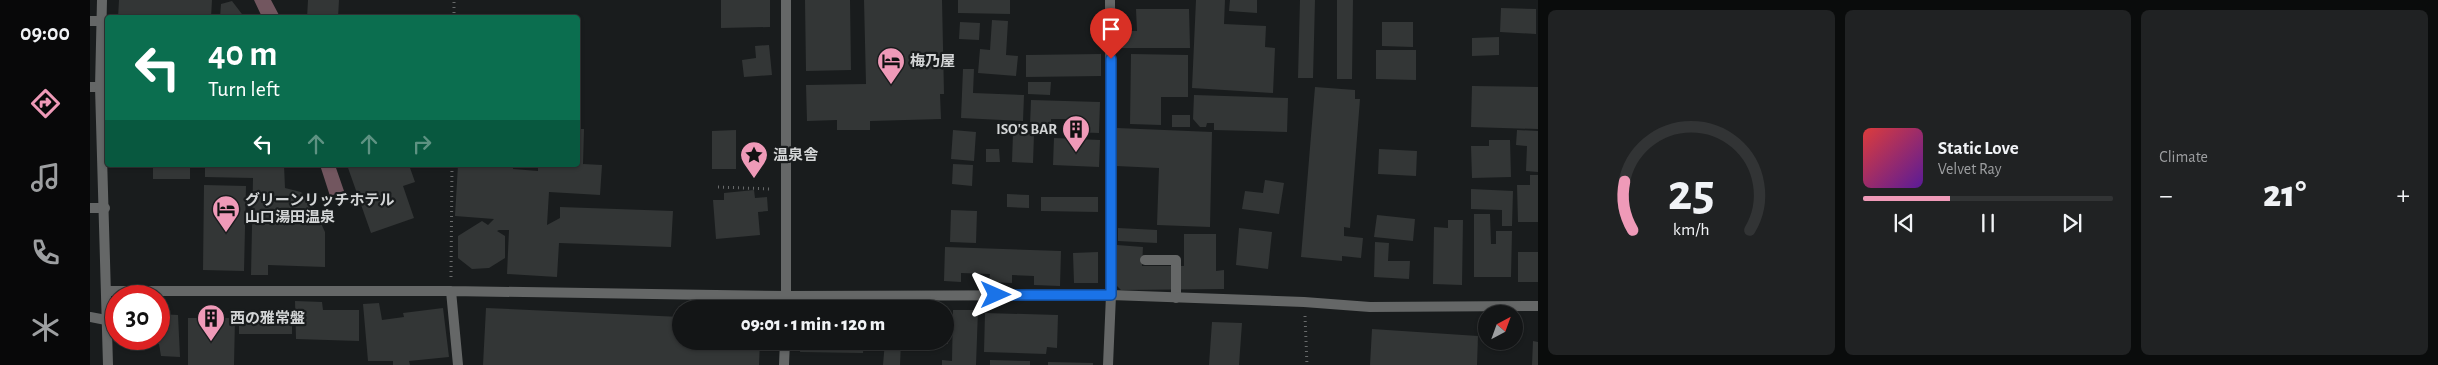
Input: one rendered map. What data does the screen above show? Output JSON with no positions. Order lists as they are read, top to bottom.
{
  "places": {
    "hotel": ["梅乃屋", "グリーンリッチホテル 山口湯田温泉"],
    "building": ["ISO'S BAR", "西の雅常盤"],
    "place": ["温泉舎"]
  },
  "north": "top right",
  "page": {
    "tabs": "09:00",
    "tile": "Climate",
    "turn": ["40 m", "Turn left"],
    "song": ["Static Love", "Velvet Ray"],
    "heat": ["−", "21°", "+"],
    "limit": "30",
    "trip": "09:01 · 1 min · 120 m",
    "gauge": ["25", "km/h"]
  }
}
